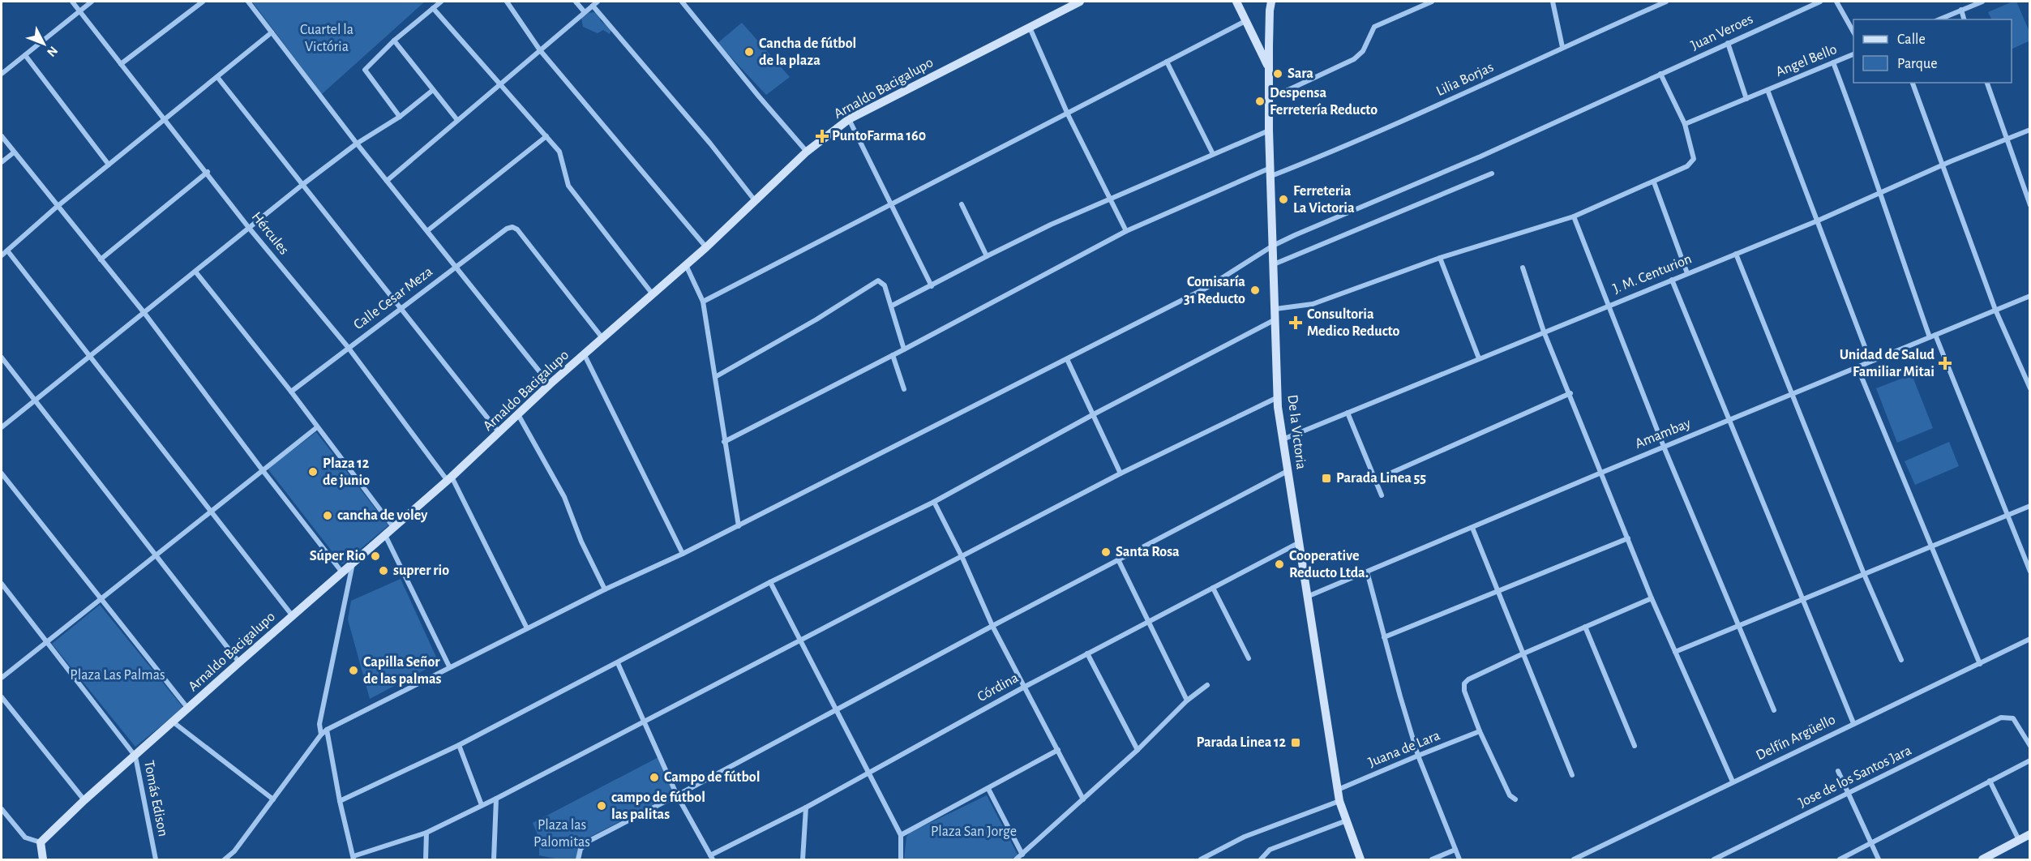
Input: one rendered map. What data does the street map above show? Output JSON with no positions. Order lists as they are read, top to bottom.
{
  "streets": {
    "street": [
      "Juan Veroes",
      "Angel Bello",
      "Lilia Borjas",
      "Arnaldo Bacigalupo",
      "Hércules",
      "J. M. Centurion",
      "Calle Cesar Meza",
      "De la Victoria",
      "Amambay",
      "Córdina",
      "Delfín Argüello",
      "Juana de Lara",
      "Jose de los Santos Jara",
      "Tomás Edison"
    ]
  },
  "crossings": [
    ["Juan Veroes", "Hércules"],
    ["Juan Veroes", "De la Victoria"],
    ["Lilia Borjas", "De la Victoria"],
    ["Arnaldo Bacigalupo", "Hércules"],
    ["Arnaldo Bacigalupo", "Calle Cesar Meza"],
    ["Arnaldo Bacigalupo", "Tomás Edison"],
    ["Hércules", "Calle Cesar Meza"],
    ["J. M. Centurion", "De la Victoria"],
    ["De la Victoria", "Amambay"],
    ["De la Victoria", "Córdina"],
    ["De la Victoria", "Juana de Lara"]
  ],
  "parks": [
    "Cuartel la Victória",
    "Plaza Las Palmas",
    "Plaza las Palomitas",
    "Plaza San Jorge"
  ],
  "places": {
    "other": [
      "Cancha de fútbol de la plaza",
      "Sara",
      "Despensa Ferretería Reducto",
      "Ferreteria La Victoria",
      "Comisaría 31 Reducto",
      "Plaza 12 de junio",
      "cancha de voley",
      "Santa Rosa",
      "Súper Rio",
      "Cooperative Reducto Ltda.",
      "suprer rio",
      "Capilla Señor de las palmas",
      "Campo de fútbol",
      "campo de fútbol las palitas"
    ],
    "health": ["PuntoFarma 160", "Consultoria Medico Reducto", "Unidad de Salud Familiar Mitai"],
    "transit": ["Parada Linea 55", "Parada Linea 12"]
  },
  "legend": ["Calle", "Parque"],
  "north": "bottom right"
}
